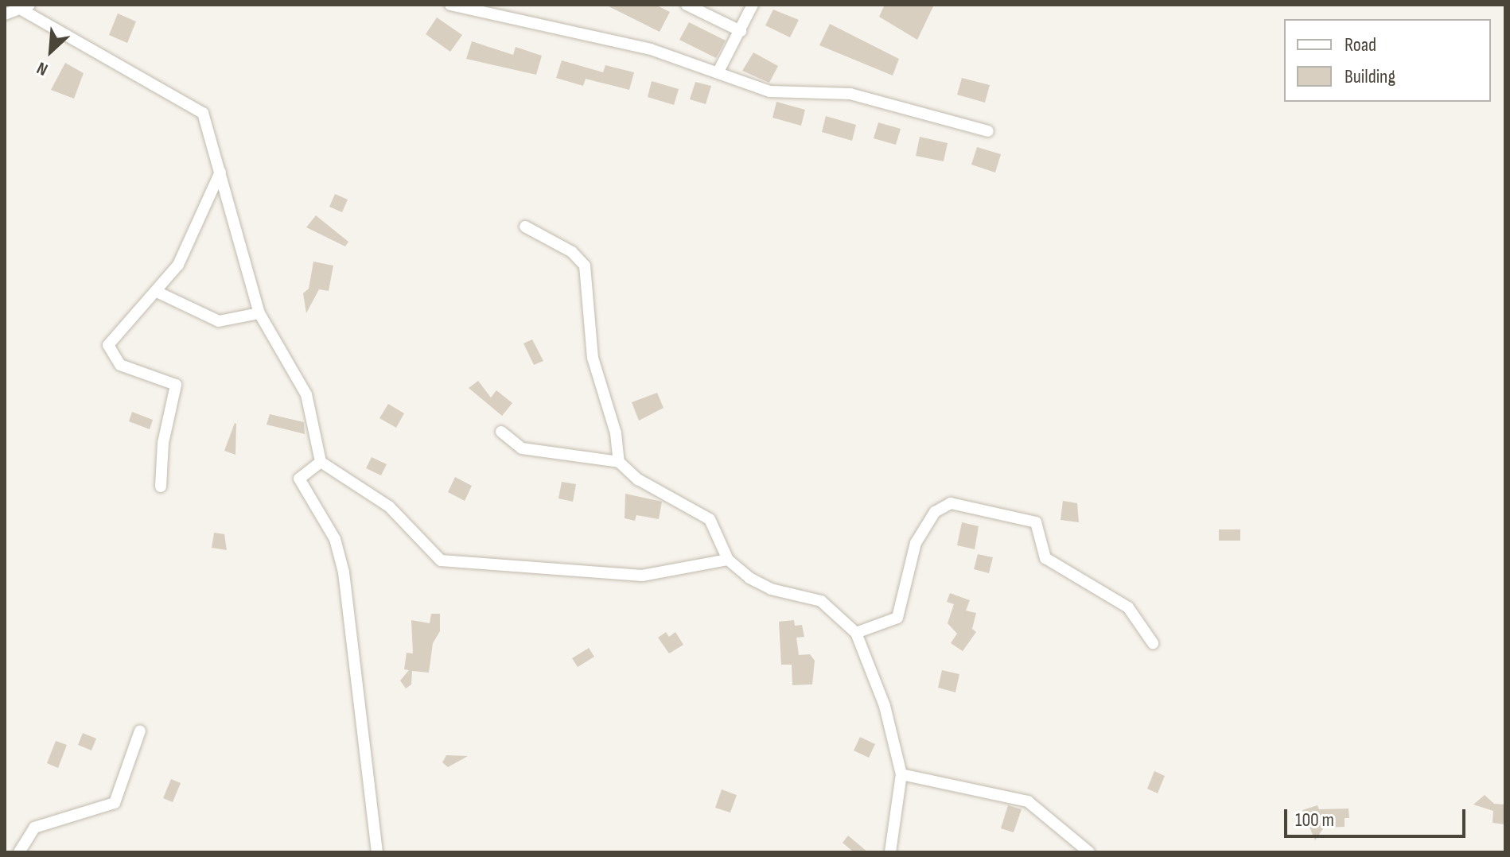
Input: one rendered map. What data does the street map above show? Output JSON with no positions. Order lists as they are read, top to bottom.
{
  "legend": ["Road", "Building"],
  "scale_bar": "100 m",
  "north": "bottom left"
}
